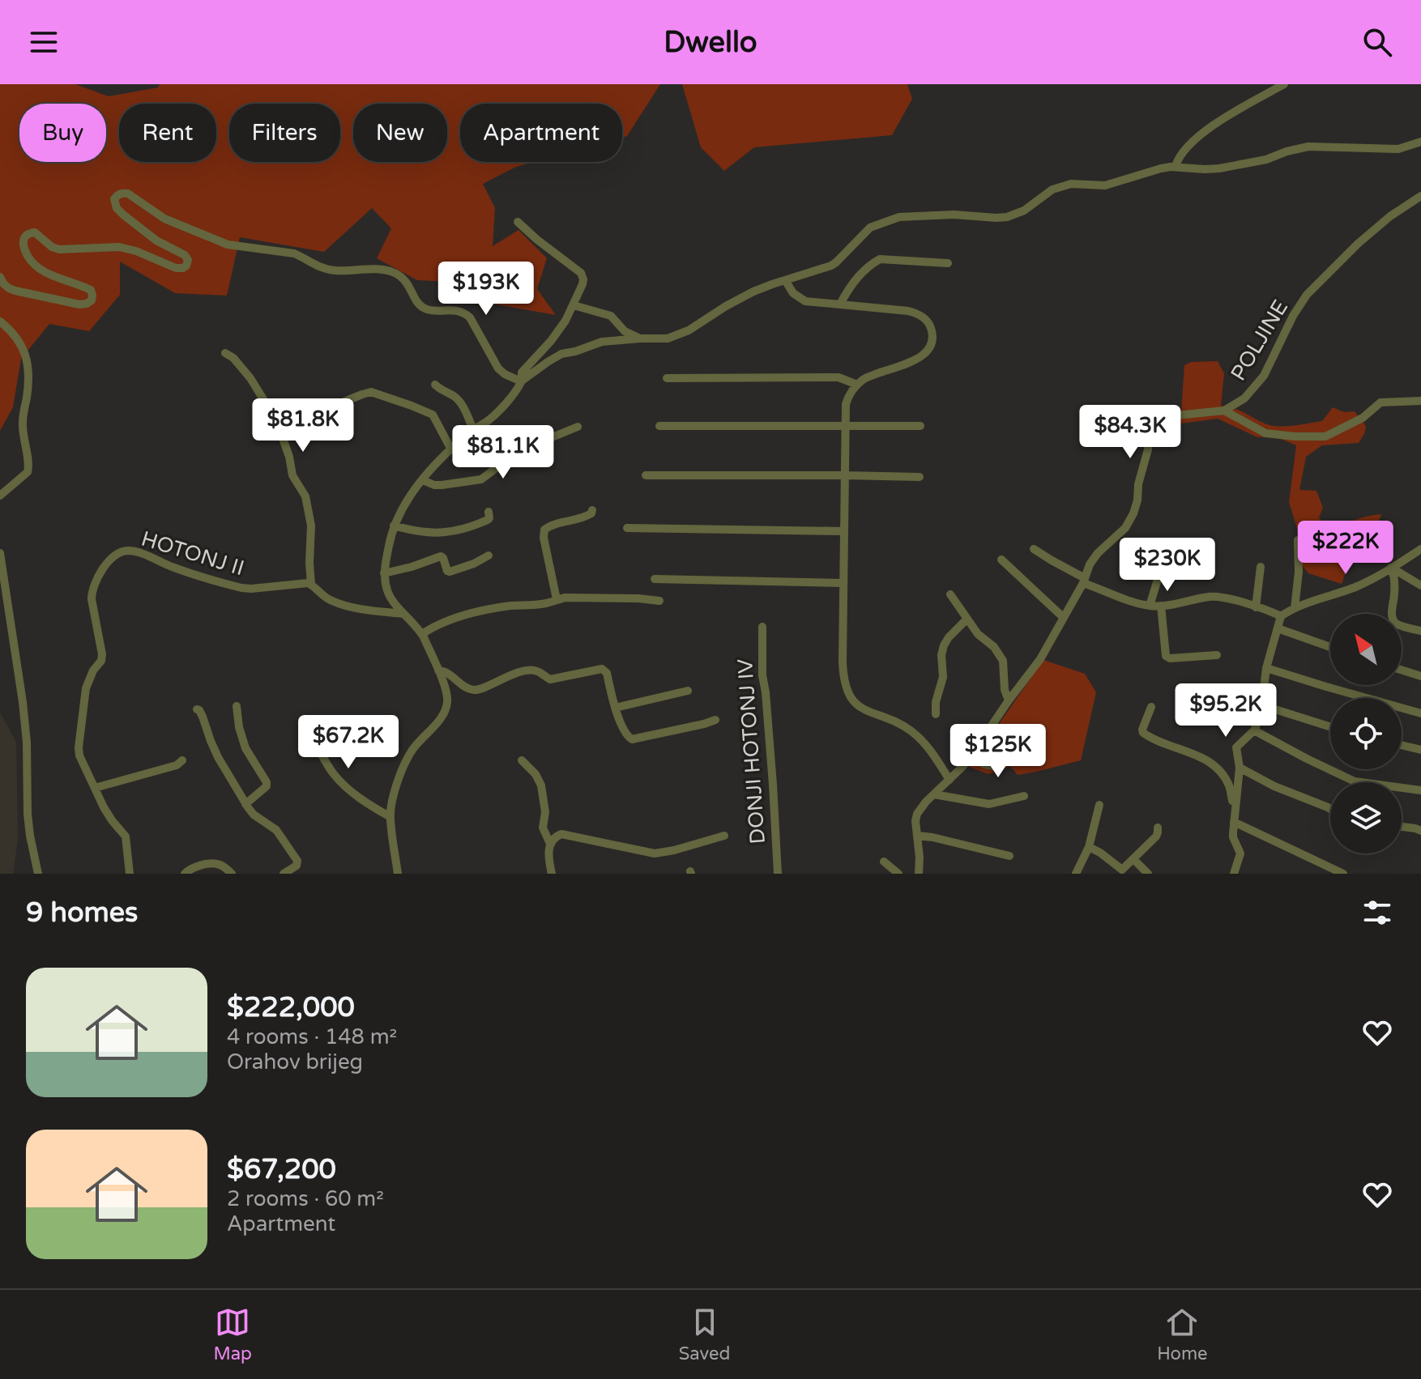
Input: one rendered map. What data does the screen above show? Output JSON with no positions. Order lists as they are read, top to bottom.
{
  "streets": {
    "street": ["POLJINE", "HOTONJ II", "DONJI HOTONJ IV"]
  },
  "north": "top left",
  "page": {
    "header": "Dwello",
    "chip": [
      "Buy",
      "Rent",
      "Filters",
      "New",
      "Apartment"
    ],
    "price": [
      "$193K",
      "$81.8K",
      "$84.3K",
      "$81.1K",
      "$222K",
      "$230K",
      "$95.2K",
      "$67.2K",
      "$125K"
    ],
    "heading": "9 homes",
    "list": [
      {
        "name": "$222,000",
        "note": "4 rooms · 148 m² · Orahov brijeg"
      },
      {
        "name": "$67,200",
        "note": "2 rooms · 60 m² · Apartment"
      }
    ],
    "tabs": ["Map", "Saved", "Home"]
  }
}
